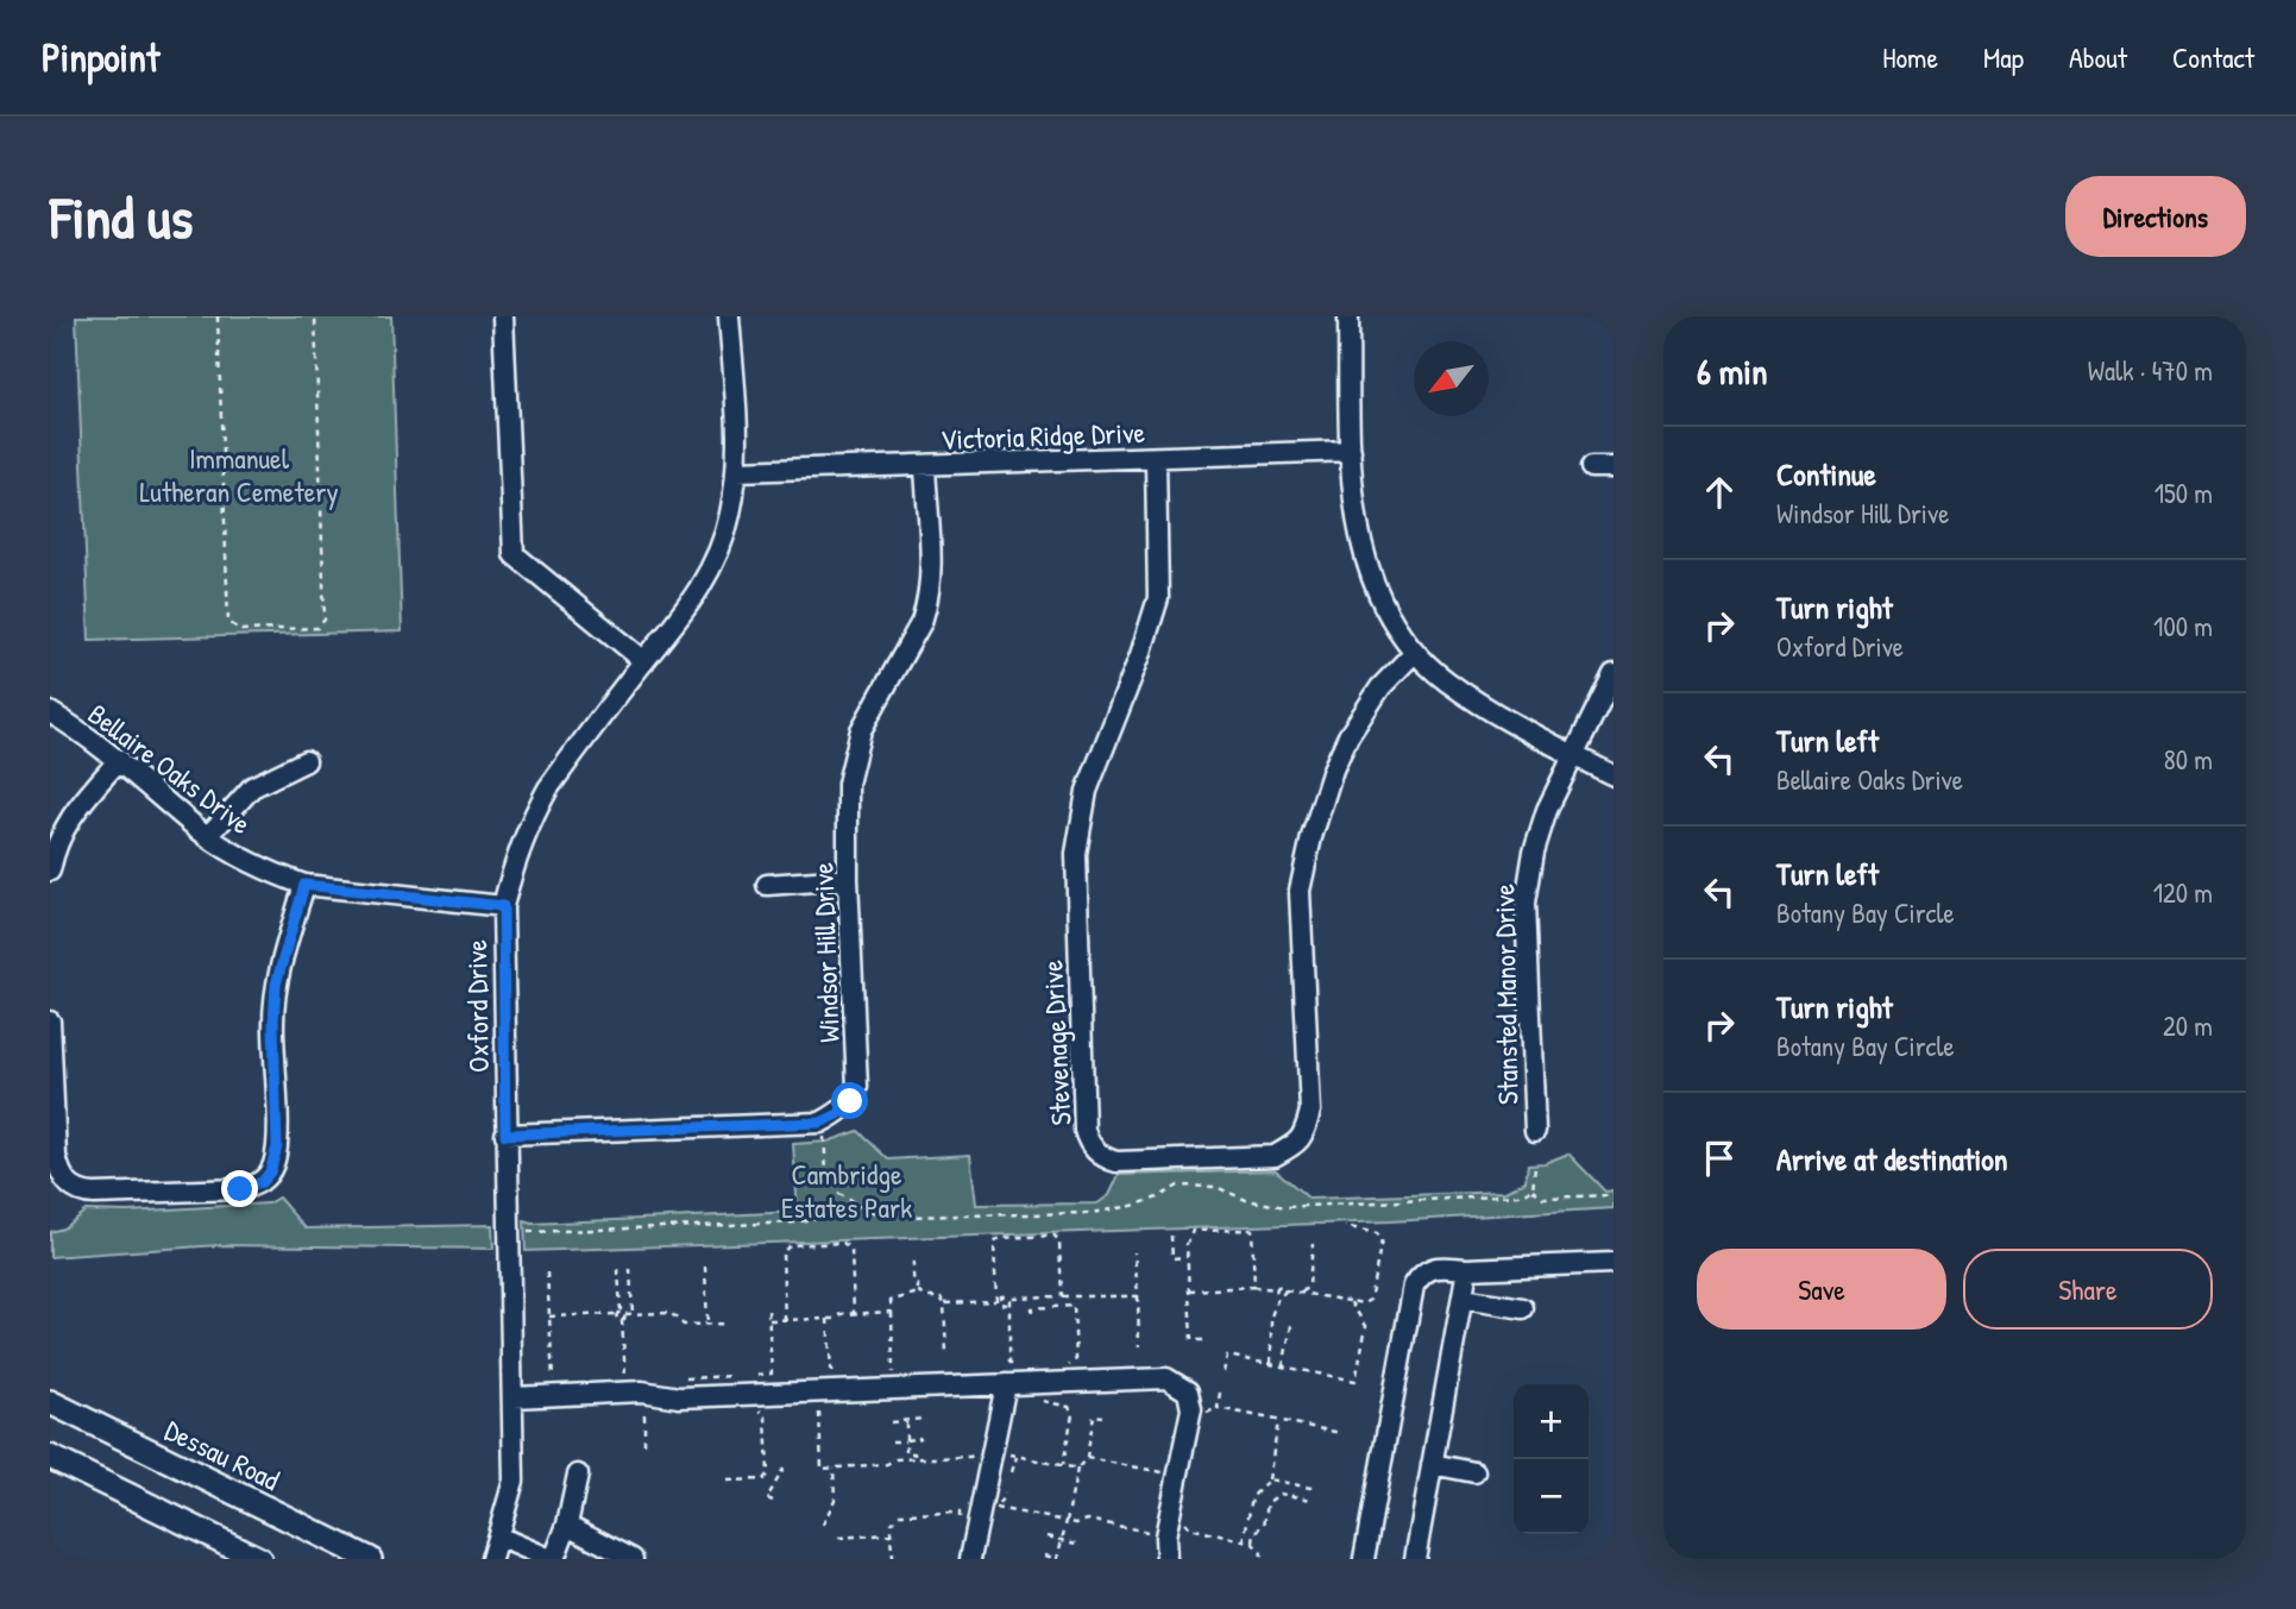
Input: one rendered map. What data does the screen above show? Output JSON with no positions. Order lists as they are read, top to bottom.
{
  "streets": {
    "main road": ["Dessau Road"],
    "street": [
      "Victoria Ridge Drive",
      "Bellaire Oaks Drive",
      "Windsor Hill Drive",
      "Stansted Manor Drive",
      "Oxford Drive",
      "Stevenage Drive"
    ]
  },
  "crossings": [
    ["Victoria Ridge Drive", "Windsor Hill Drive"],
    ["Victoria Ridge Drive", "Oxford Drive"],
    ["Victoria Ridge Drive", "Stevenage Drive"],
    ["Bellaire Oaks Drive", "Oxford Drive"],
    ["Windsor Hill Drive", "Oxford Drive"]
  ],
  "parks": ["Immanuel Lutheran Cemetery", "Cambridge Estates Park"],
  "north": "bottom left",
  "page": {
    "header": "Pinpoint",
    "nav": [
      "Home",
      "Map",
      "About",
      "Contact"
    ],
    "buttons": [
      "Directions",
      ["Save", "Share"]
    ],
    "title": "Find us",
    "heading": ["6 min", "Walk · 470 m"],
    "list": [
      ["Continue", "Windsor Hill Drive", "150 m"],
      ["Turn right", "Oxford Drive", "100 m"],
      ["Turn left", "Bellaire Oaks Drive", "80 m"],
      ["Turn left", "Botany Bay Circle", "120 m"],
      ["Turn right", "Botany Bay Circle", "20 m"],
      "Arrive at destination"
    ],
    "map_buttons": ["+", "−"]
  }
}
